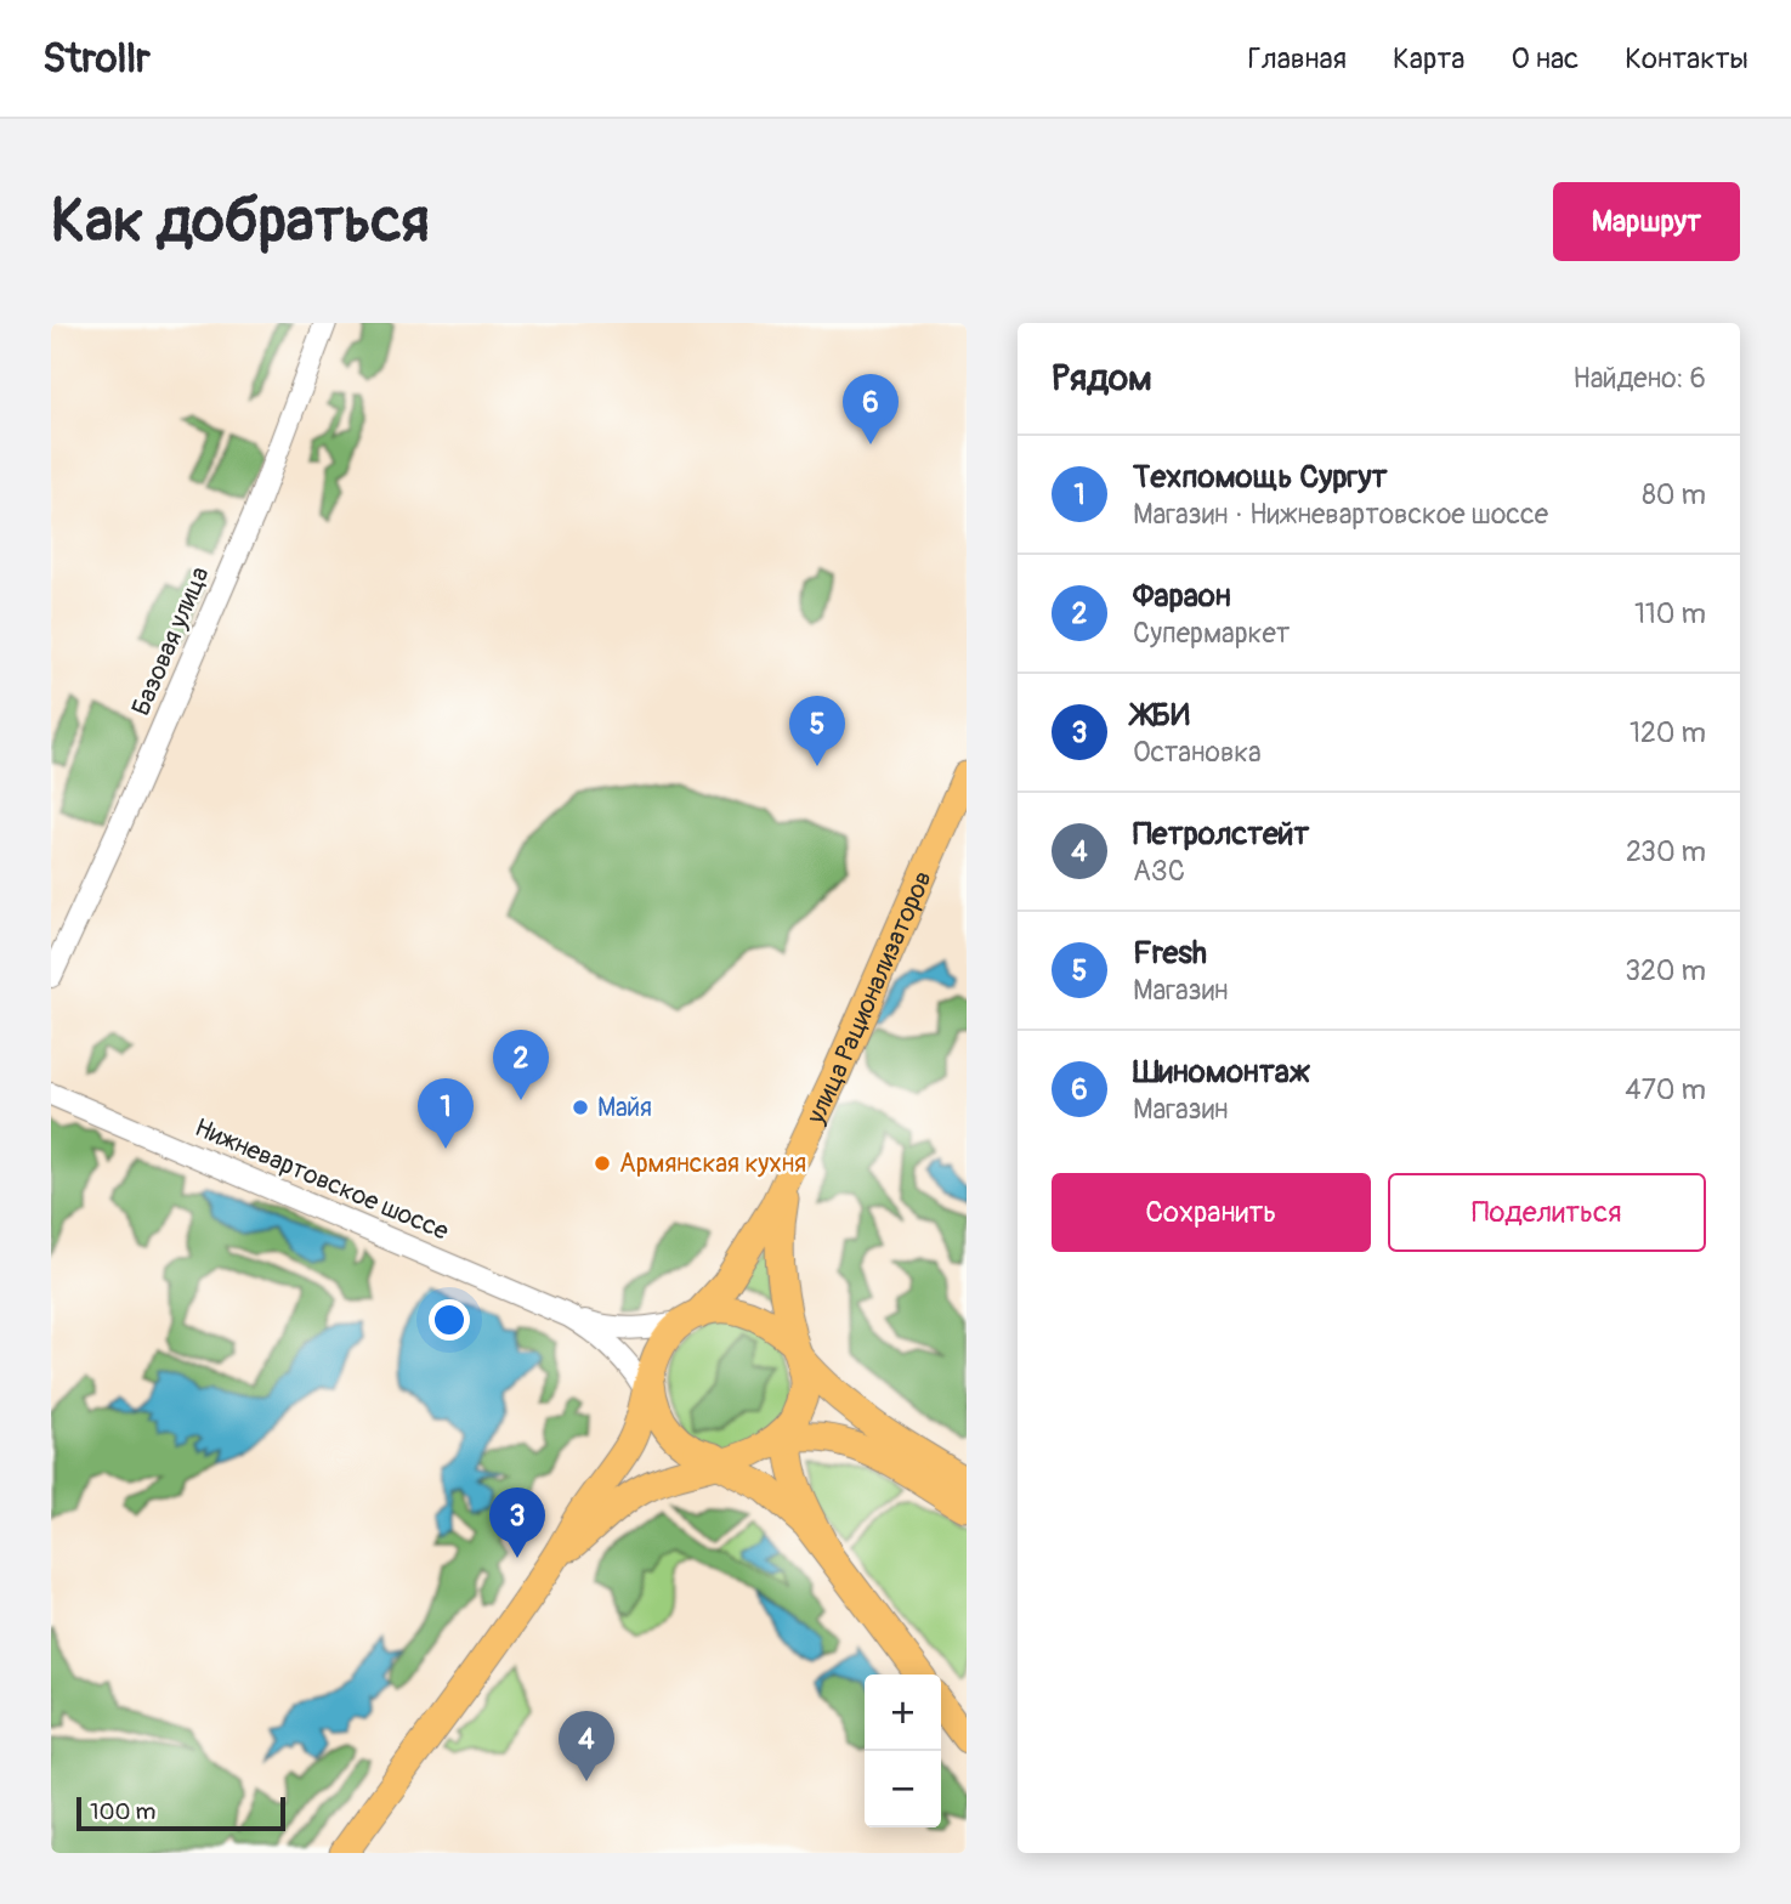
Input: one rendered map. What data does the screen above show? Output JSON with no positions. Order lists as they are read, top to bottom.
{
  "streets": {
    "main road": ["улица Рационализаторов"],
    "street": ["Базовая улица", "Нижневартовское шоссе"]
  },
  "places": ["Майя", "Армянская кухня"],
  "scale_bar": "100 m",
  "page": {
    "header": "Strollr",
    "nav": [
      "Главная",
      "Карта",
      "О нас",
      "Контакты"
    ],
    "buttons": [
      "Маршрут",
      ["Сохранить", "Поделиться"]
    ],
    "title": "Как добраться",
    "heading": ["Рядом", "Найдено: 6"],
    "pins": [
      "6",
      "5",
      "2",
      "1",
      "3",
      "4"
    ],
    "list": [
      {
        "mark": "1",
        "name": "Техпомощь Сургут",
        "note": "Магазин · Нижневартовское шоссе",
        "value": "80 m"
      },
      {
        "mark": "2",
        "name": "Фараон",
        "note": "Супермаркет",
        "value": "110 m"
      },
      {
        "mark": "3",
        "name": "ЖБИ",
        "note": "Остановка",
        "value": "120 m"
      },
      {
        "mark": "4",
        "name": "Петролстейт",
        "note": "АЗС",
        "value": "230 m"
      },
      {
        "mark": "5",
        "name": "Fresh",
        "note": "Магазин",
        "value": "320 m"
      },
      {
        "mark": "6",
        "name": "Шиномонтаж",
        "note": "Магазин",
        "value": "470 m"
      }
    ],
    "map_buttons": ["+", "−"],
    "scale": "100 m"
  }
}
